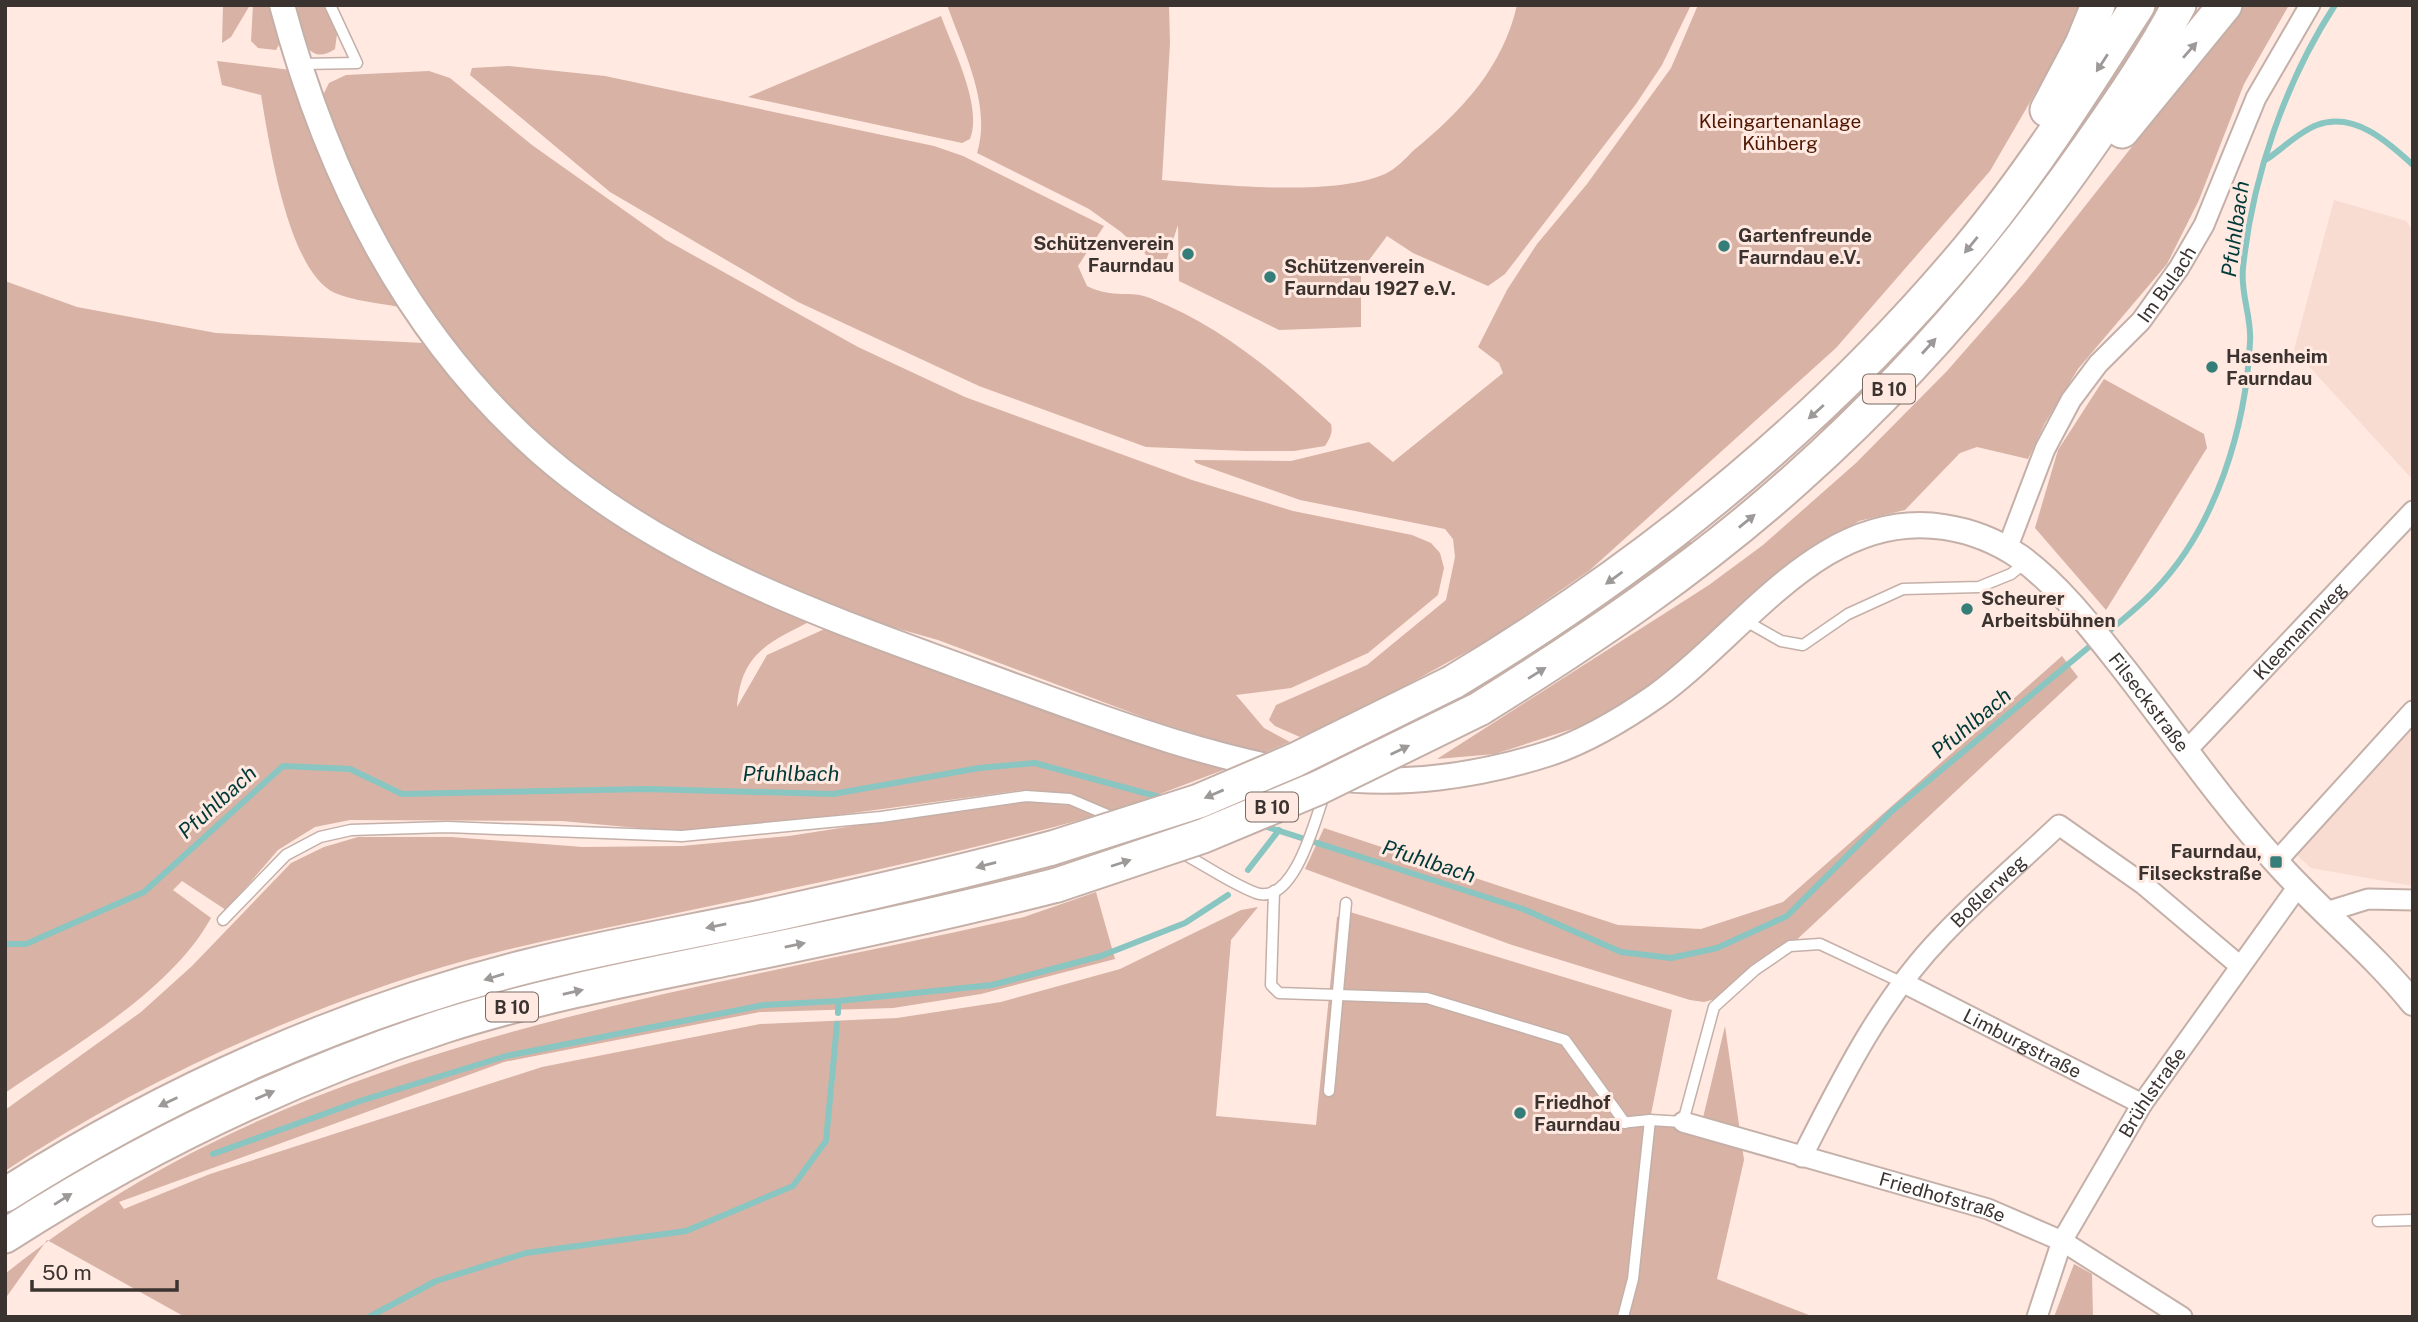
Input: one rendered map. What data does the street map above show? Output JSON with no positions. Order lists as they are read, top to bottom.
{
  "streets": {
    "highway": ["B 10"],
    "street": [
      "Im Bulach",
      "Kleemannweg",
      "Filseckstraße",
      "Boßlerweg",
      "Limburgstraße",
      "Brühlstraße",
      "Friedhofstraße"
    ]
  },
  "crossings": [
    ["Im Bulach", "Filseckstraße"],
    ["Kleemannweg", "Filseckstraße"],
    ["Filseckstraße", "Brühlstraße"],
    ["Boßlerweg", "Limburgstraße"],
    ["Boßlerweg", "Brühlstraße"],
    ["Boßlerweg", "Friedhofstraße"],
    ["Limburgstraße", "Brühlstraße"],
    ["Brühlstraße", "Friedhofstraße"]
  ],
  "water": ["Pfuhlbach"],
  "parks": ["Kleingartenanlage Kühberg"],
  "places": {
    "other": [
      "Gartenfreunde Faurndau e.V.",
      "Schützenverein Faurndau",
      "Schützenverein Faurndau 1927 e.V.",
      "Hasenheim Faurndau",
      "Scheurer Arbeitsbühnen",
      "Friedhof Faurndau"
    ],
    "transit": ["Faurndau, Filseckstraße"]
  },
  "scale_bar": "50 m"
}
